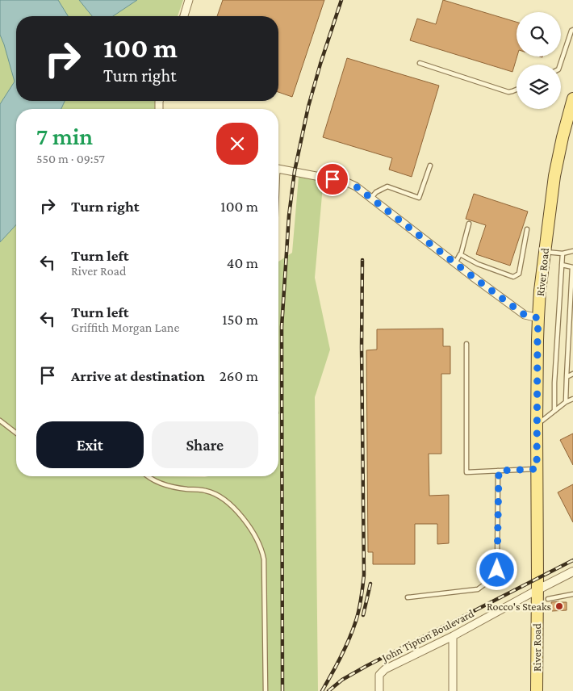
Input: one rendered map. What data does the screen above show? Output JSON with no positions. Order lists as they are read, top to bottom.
{
  "streets": {
    "main road": ["River Road"],
    "street": ["John Tipton Boulevard"]
  },
  "crossings": [
    ["River Road", "John Tipton Boulevard"]
  ],
  "places": ["Rocco's Steaks"],
  "page": {
    "turn": ["100 m", "Turn right"],
    "heading": ["7 min", "550 m · 09:57"],
    "list": [
      {
        "name": "Turn right",
        "value": "100 m"
      },
      {
        "name": "Turn left",
        "note": "River Road",
        "value": "40 m"
      },
      {
        "name": "Turn left",
        "note": "Griffith Morgan Lane",
        "value": "150 m"
      },
      {
        "name": "Arrive at destination",
        "value": "260 m"
      }
    ],
    "buttons": ["Exit", "Share"]
  }
}
